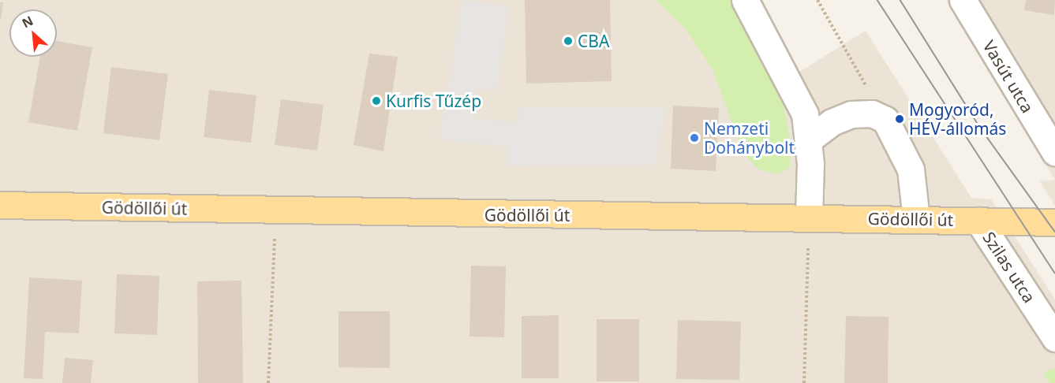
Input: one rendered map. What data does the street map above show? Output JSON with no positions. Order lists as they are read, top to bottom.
{
  "streets": {
    "main road": ["Gödöllői út"],
    "street": ["Vasút utca", "Szilas utca"]
  },
  "crossings": [
    ["Gödöllői út", "Szilas utca"]
  ],
  "places": [
    "CBA",
    "Kurfis Tűzép",
    "Mogyoród, HÉV-állomás",
    "Nemzeti Dohánybolt"
  ],
  "north": "top left"
}
